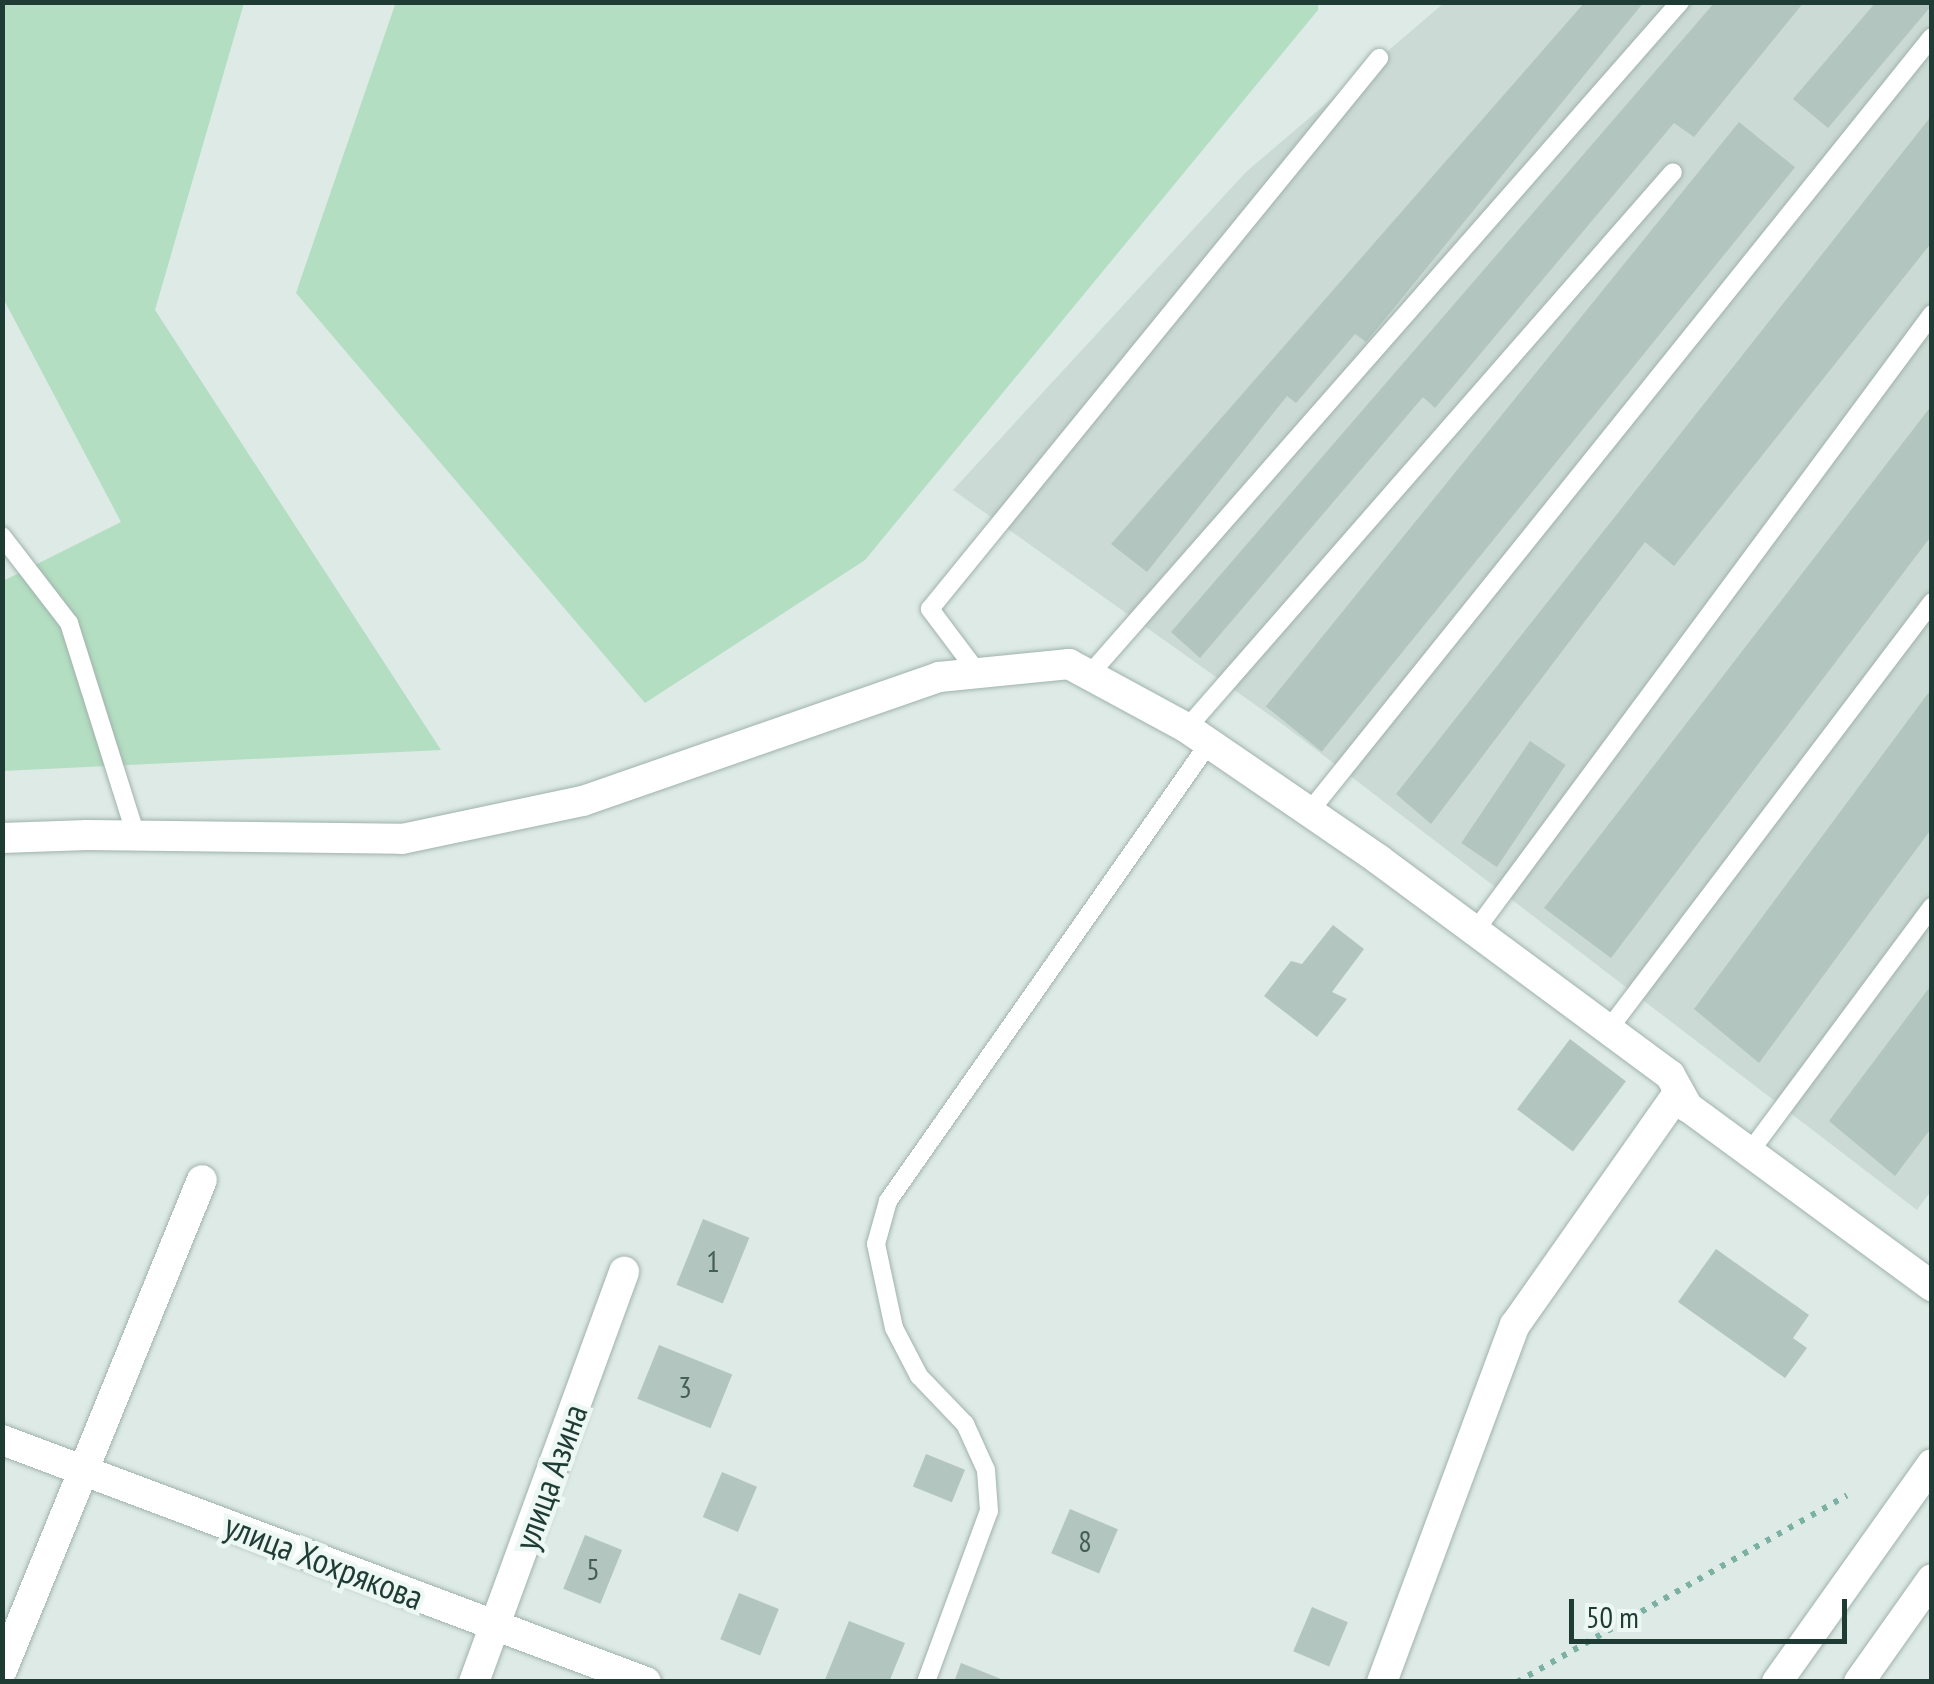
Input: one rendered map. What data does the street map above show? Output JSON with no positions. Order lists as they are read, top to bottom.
{
  "streets": {
    "street": ["улица Азина", "улица Хохрякова"]
  },
  "crossings": [
    ["улица Азина", "улица Хохрякова"]
  ],
  "house_numbers": [
    "1",
    "3",
    "8",
    "5"
  ],
  "scale_bar": "50 m"
}
